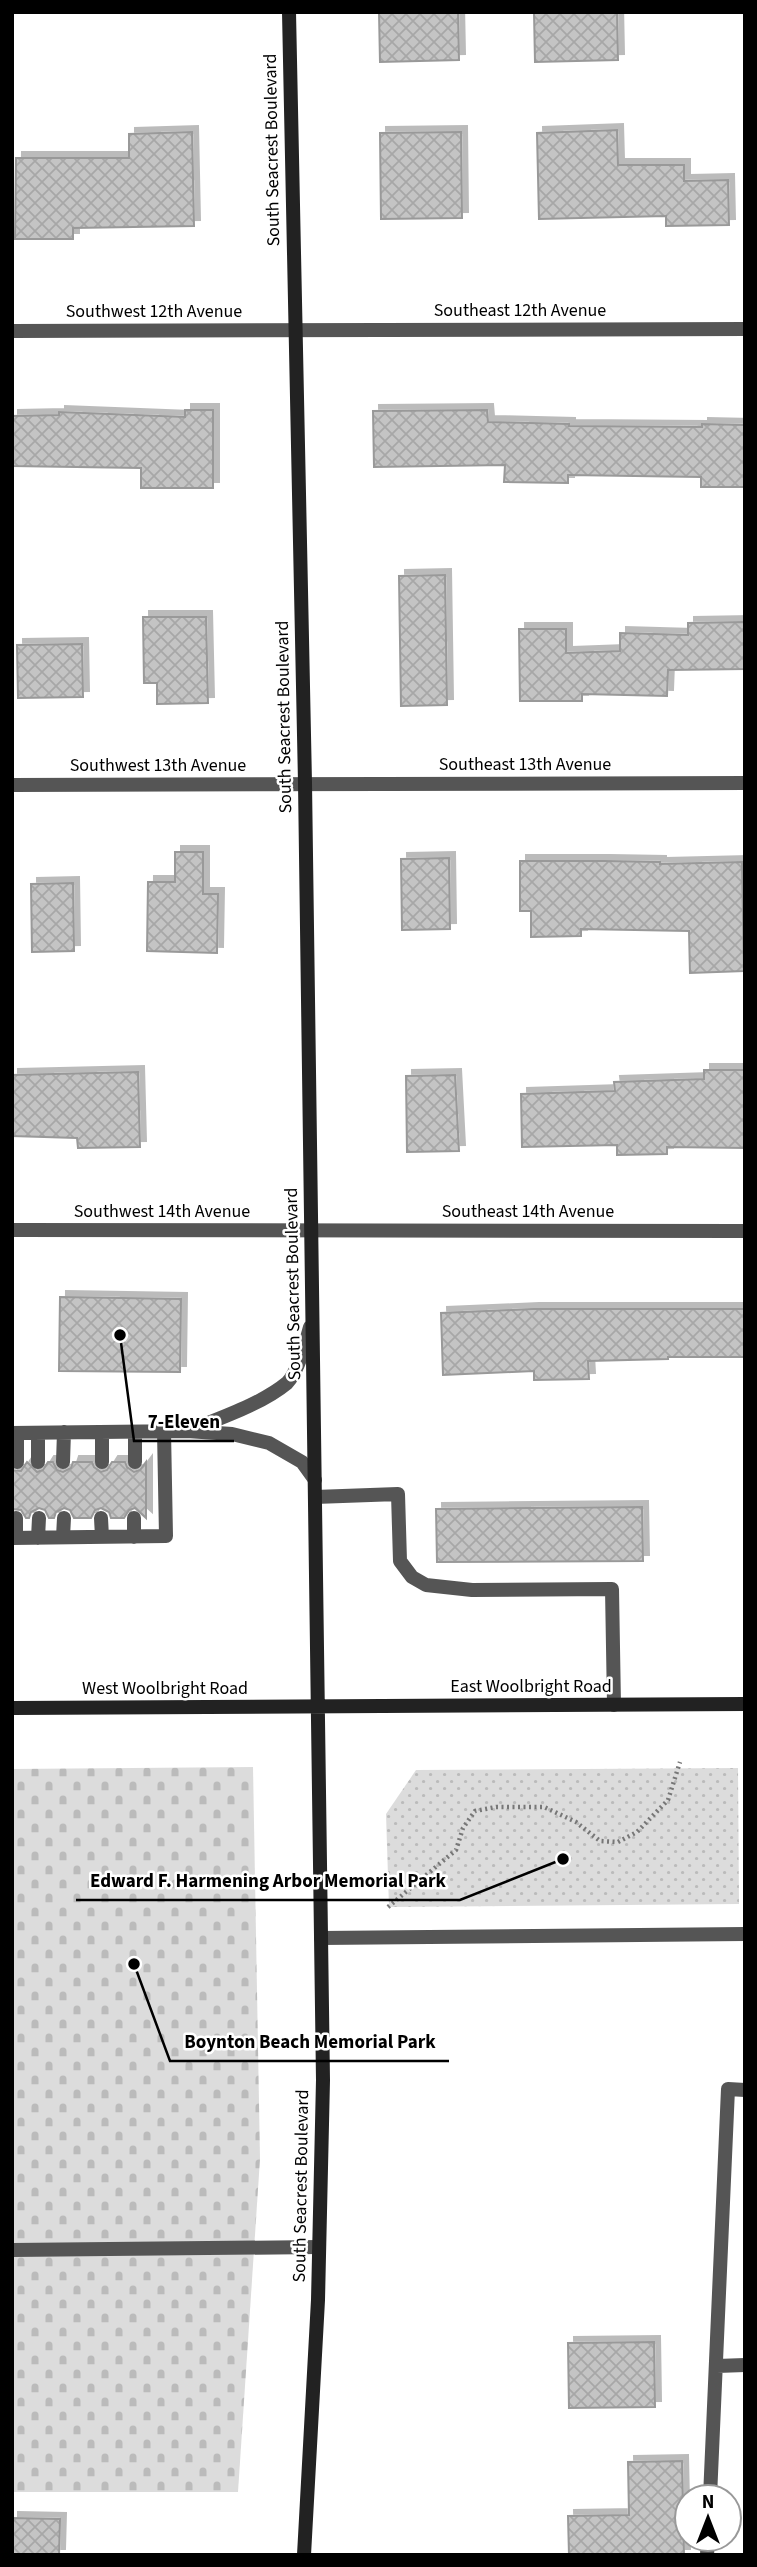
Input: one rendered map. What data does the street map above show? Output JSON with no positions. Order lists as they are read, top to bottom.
{
  "streets": {
    "street": [
      "South Seacrest Boulevard",
      "Southeast 12th Avenue",
      "Southwest 12th Avenue",
      "Southeast 13th Avenue",
      "Southwest 13th Avenue",
      "Southwest 14th Avenue",
      "Southeast 14th Avenue",
      "East Woolbright Road",
      "West Woolbright Road"
    ]
  },
  "crossings": [
    ["South Seacrest Boulevard", "Southeast 12th Avenue"],
    ["South Seacrest Boulevard", "Southwest 12th Avenue"],
    ["South Seacrest Boulevard", "Southeast 13th Avenue"],
    ["South Seacrest Boulevard", "Southwest 13th Avenue"],
    ["South Seacrest Boulevard", "Southwest 14th Avenue"],
    ["South Seacrest Boulevard", "Southeast 14th Avenue"],
    ["South Seacrest Boulevard", "East Woolbright Road"],
    ["South Seacrest Boulevard", "West Woolbright Road"],
    ["Southeast 12th Avenue", "Southwest 12th Avenue"],
    ["Southeast 13th Avenue", "Southwest 13th Avenue"],
    ["Southwest 14th Avenue", "Southeast 14th Avenue"],
    ["East Woolbright Road", "West Woolbright Road"]
  ],
  "places": ["7-Eleven", "Edward F. Harmening Arbor Memorial Park", "Boynton Beach Memorial Park"],
  "north": "top"
}
